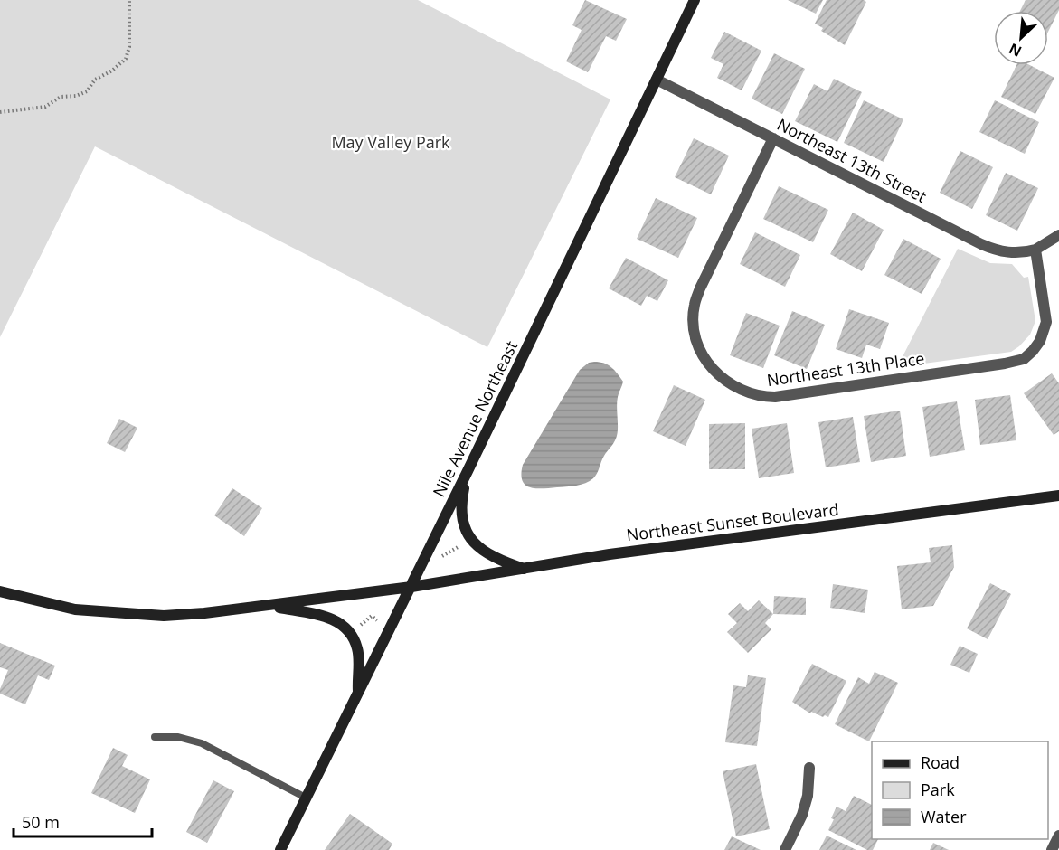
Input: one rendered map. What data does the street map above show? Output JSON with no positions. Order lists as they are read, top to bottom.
{
  "streets": {
    "main road": ["Nile Avenue Northeast", "Northeast Sunset Boulevard"],
    "street": ["Northeast 13th Street", "Northeast 13th Place"]
  },
  "crossings": [
    ["Northeast 13th Street", "Northeast 13th Place"],
    ["Northeast 13th Street", "Nile Avenue Northeast"],
    ["Nile Avenue Northeast", "Northeast Sunset Boulevard"]
  ],
  "parks": ["May Valley Park"],
  "legend": ["Road", "Park", "Water"],
  "scale_bar": "50 m",
  "north": "bottom left"
}
